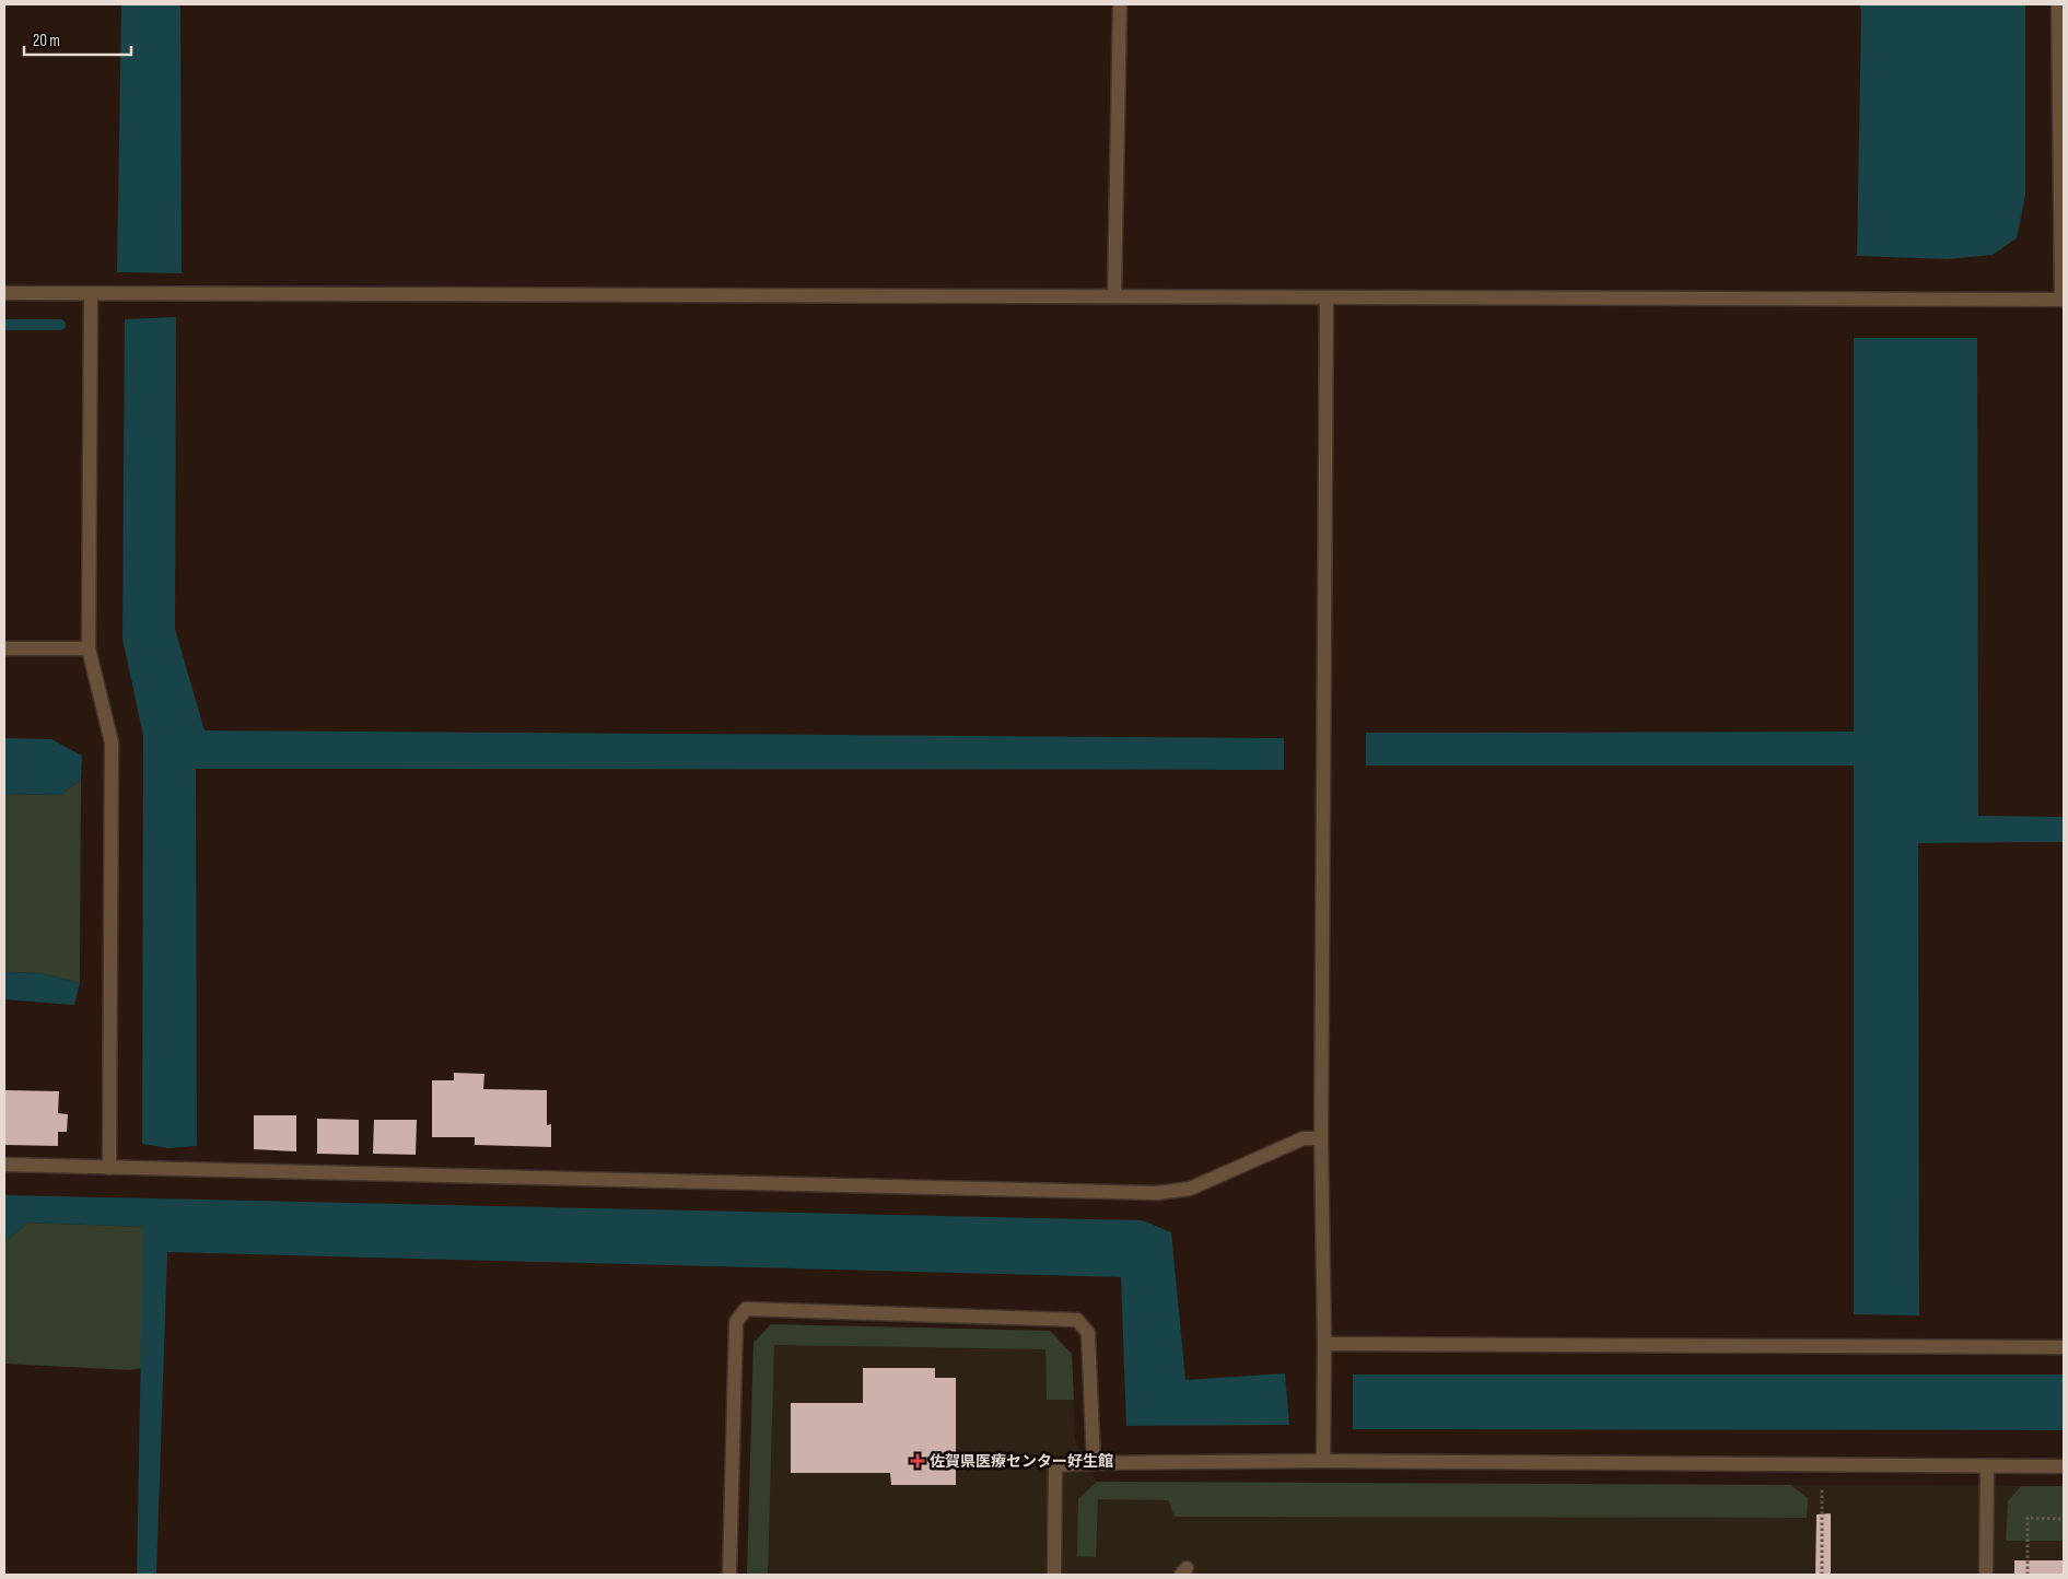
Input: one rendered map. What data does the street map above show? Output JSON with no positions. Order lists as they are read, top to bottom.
{
  "places": {
    "health": ["佐賀県医療センター好生館"]
  },
  "scale_bar": "20 m"
}
